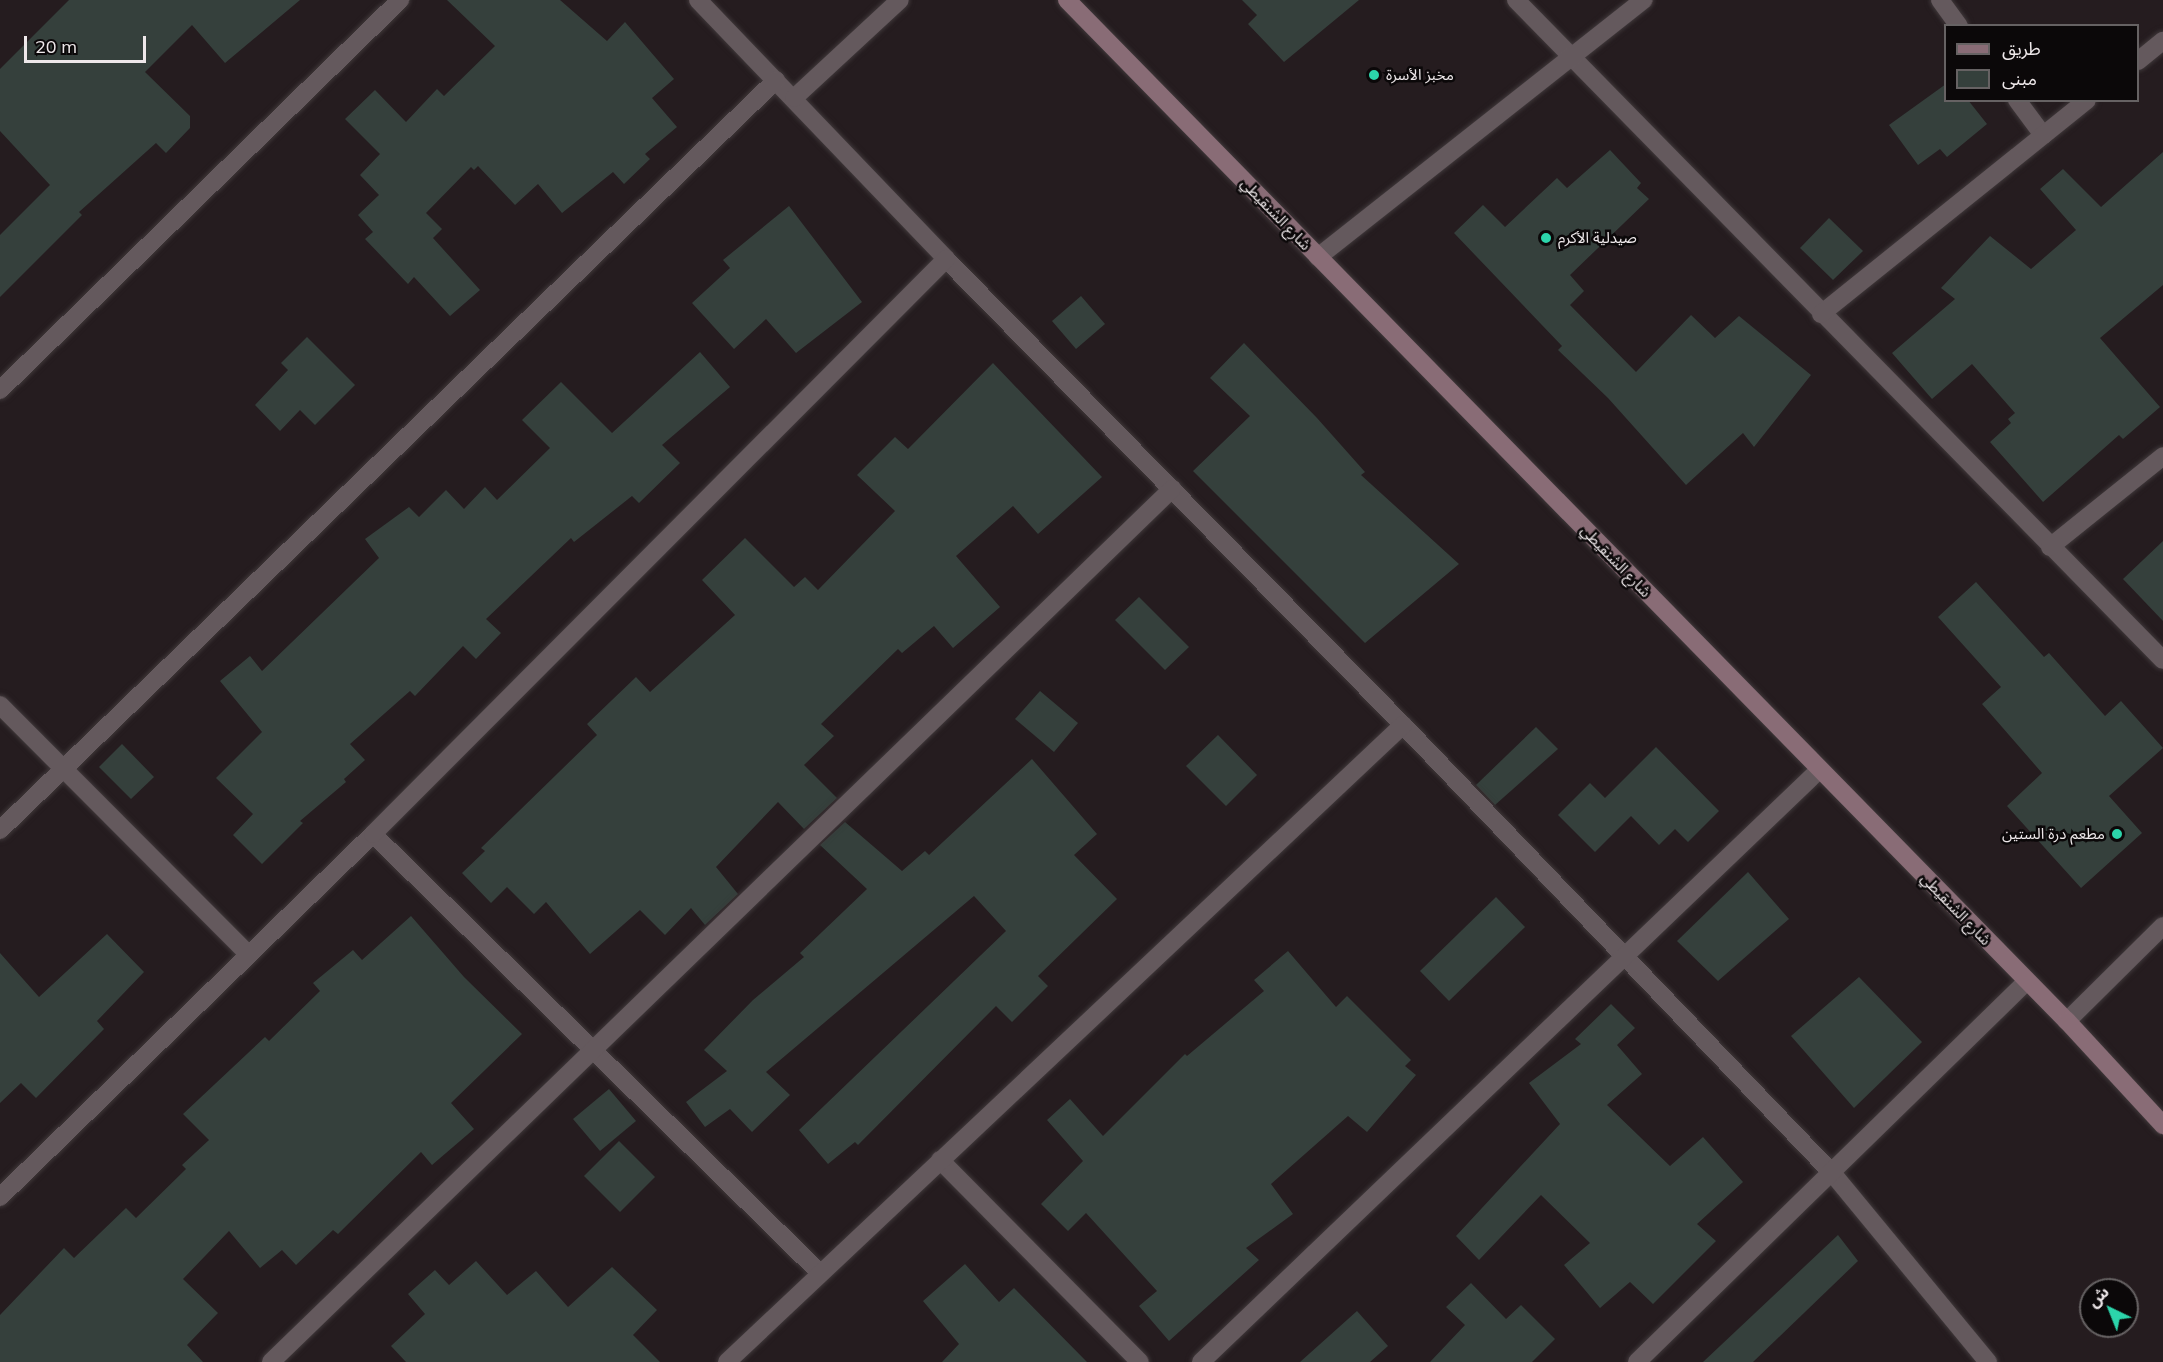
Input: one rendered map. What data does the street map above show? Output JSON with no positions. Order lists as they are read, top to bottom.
{
  "streets": {
    "street": ["شارع الشنقيطي"]
  },
  "places": ["مخبز الأسرة", "صيدلية الأكرم", "مطعم درة الستين"],
  "legend": ["طريق", "مبنى"],
  "scale_bar": "20 m",
  "north": "top left"
}
